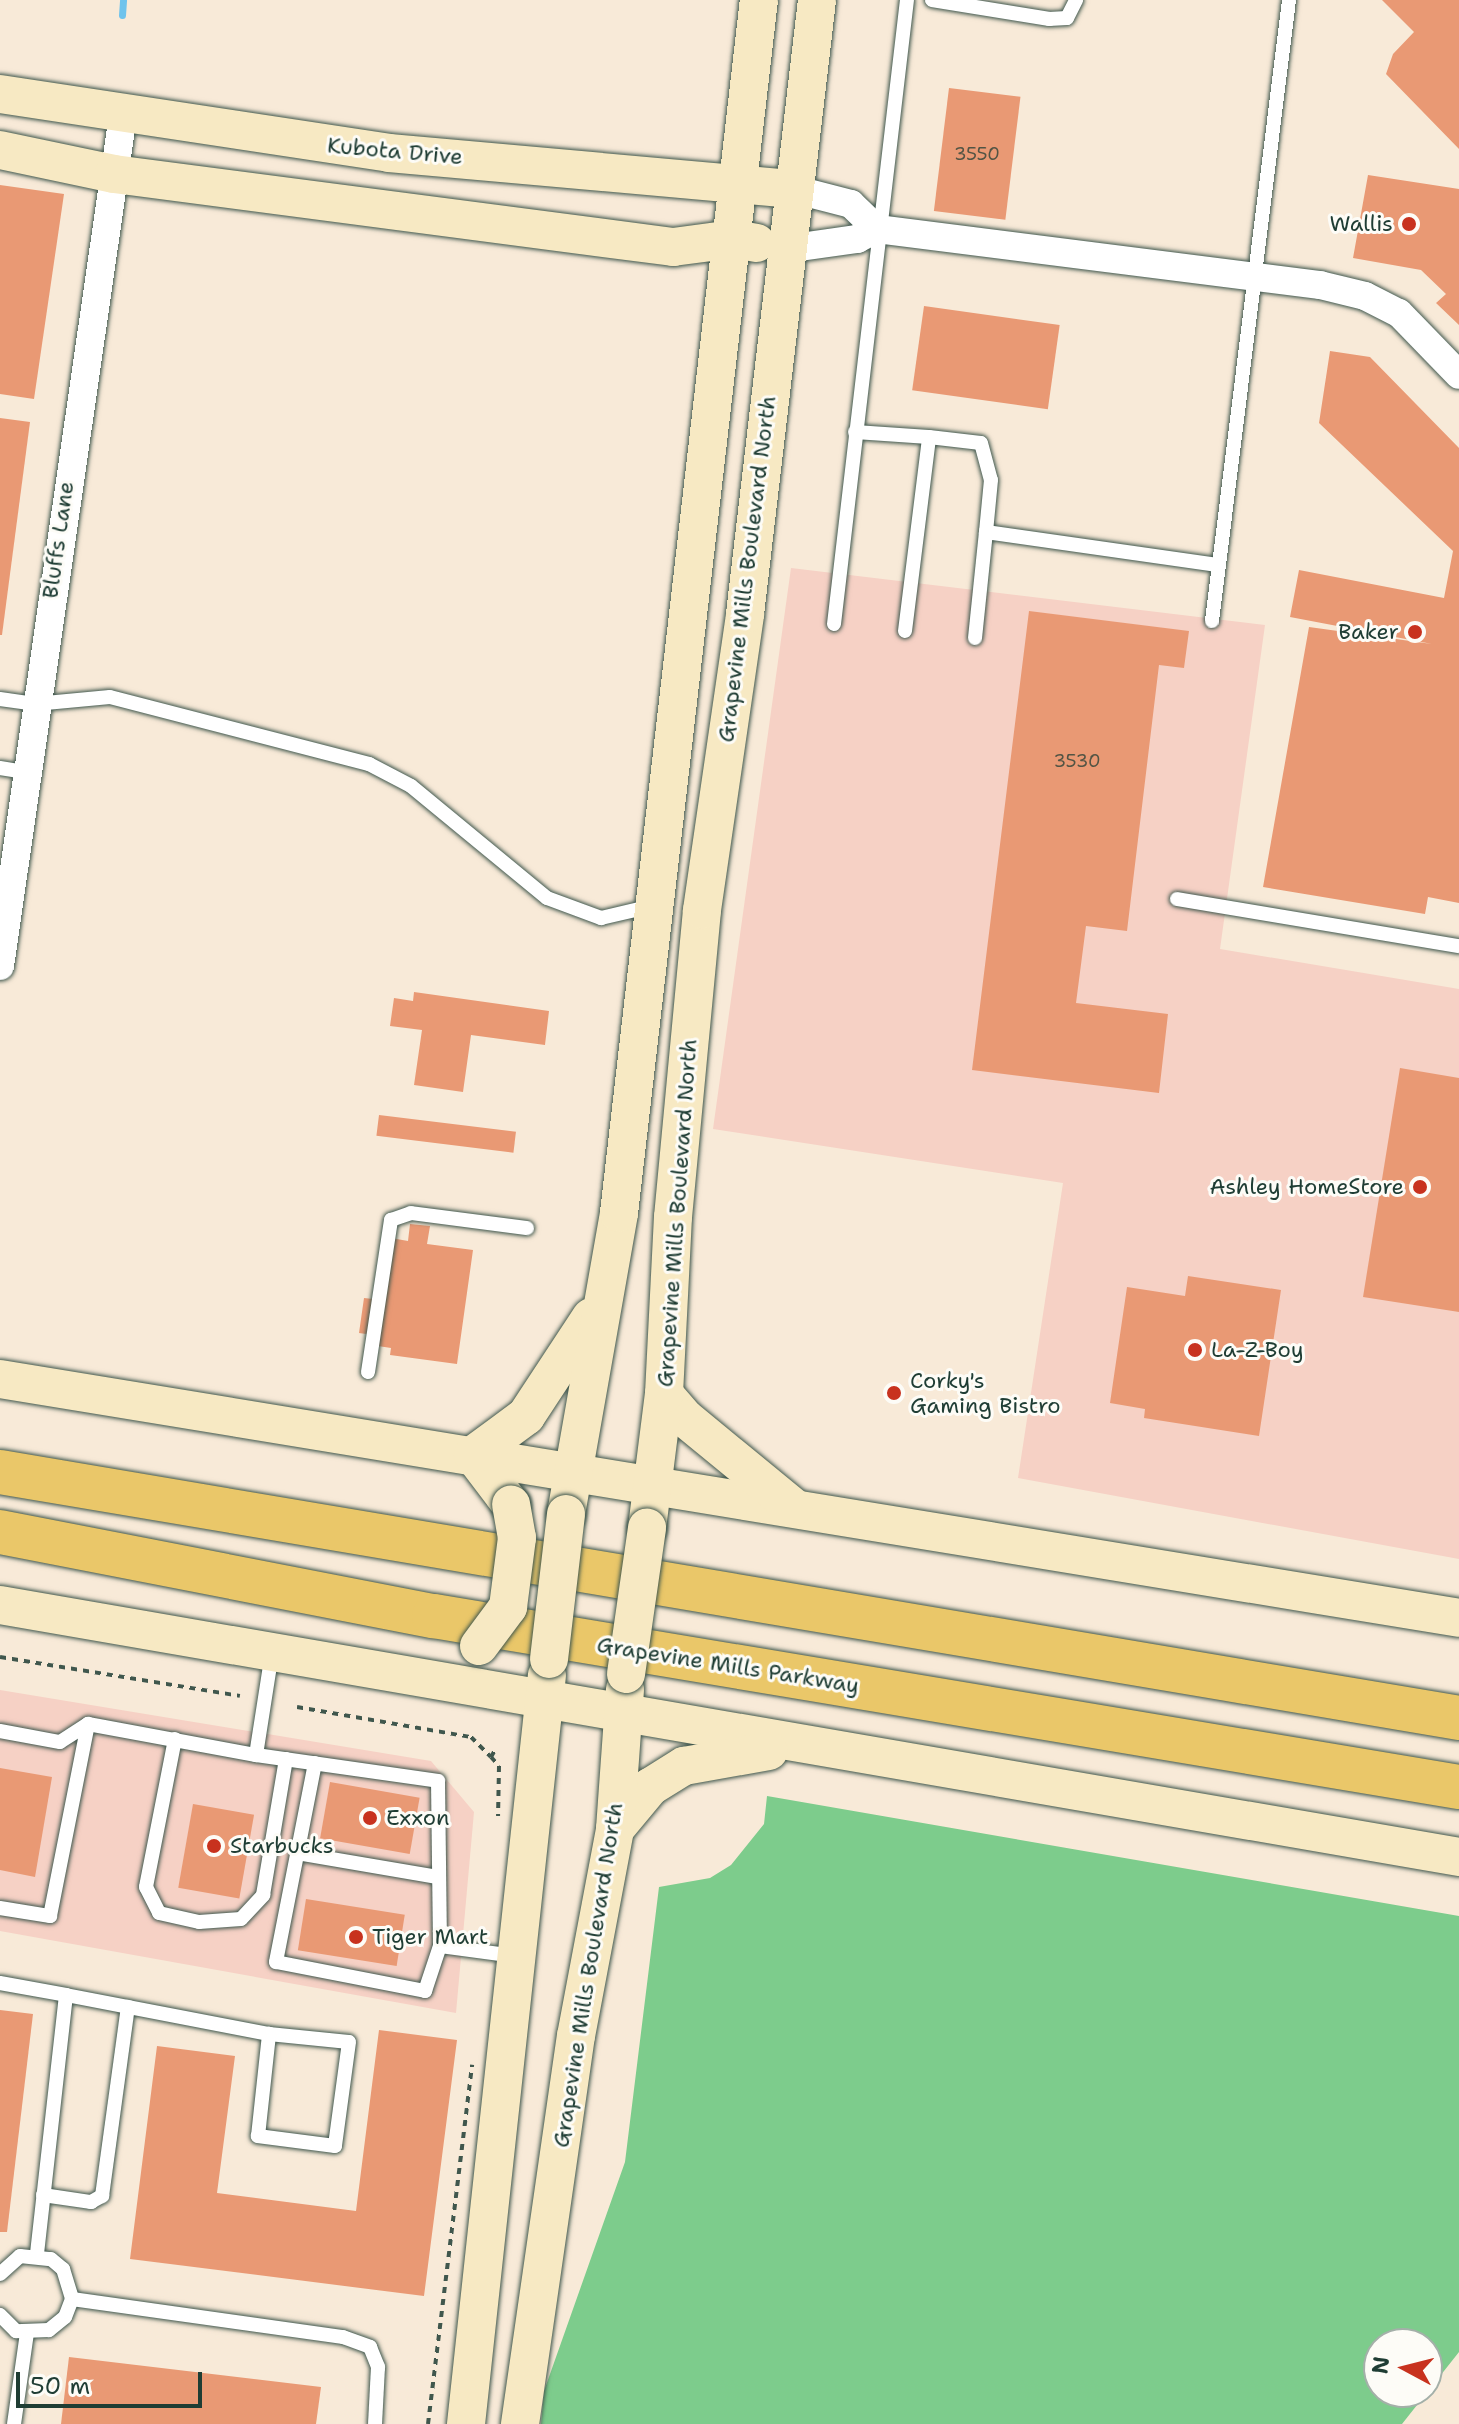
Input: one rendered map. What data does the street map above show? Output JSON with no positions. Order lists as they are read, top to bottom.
{
  "streets": {
    "highway": ["Grapevine Mills Parkway"],
    "main road": ["Kubota Drive", "Grapevine Mills Boulevard North"],
    "street": ["Bluffs Lane"]
  },
  "crossings": [
    ["Kubota Drive", "Bluffs Lane"],
    ["Kubota Drive", "Grapevine Mills Boulevard North"]
  ],
  "places": [
    "Wallis",
    "Baker",
    "Ashley HomeStore",
    "La-Z-Boy",
    "Corky's Gaming Bistro",
    "Exxon",
    "Starbucks",
    "Tiger Mart"
  ],
  "house_numbers": ["3550", "3530"],
  "scale_bar": "50 m",
  "north": "left"
}
